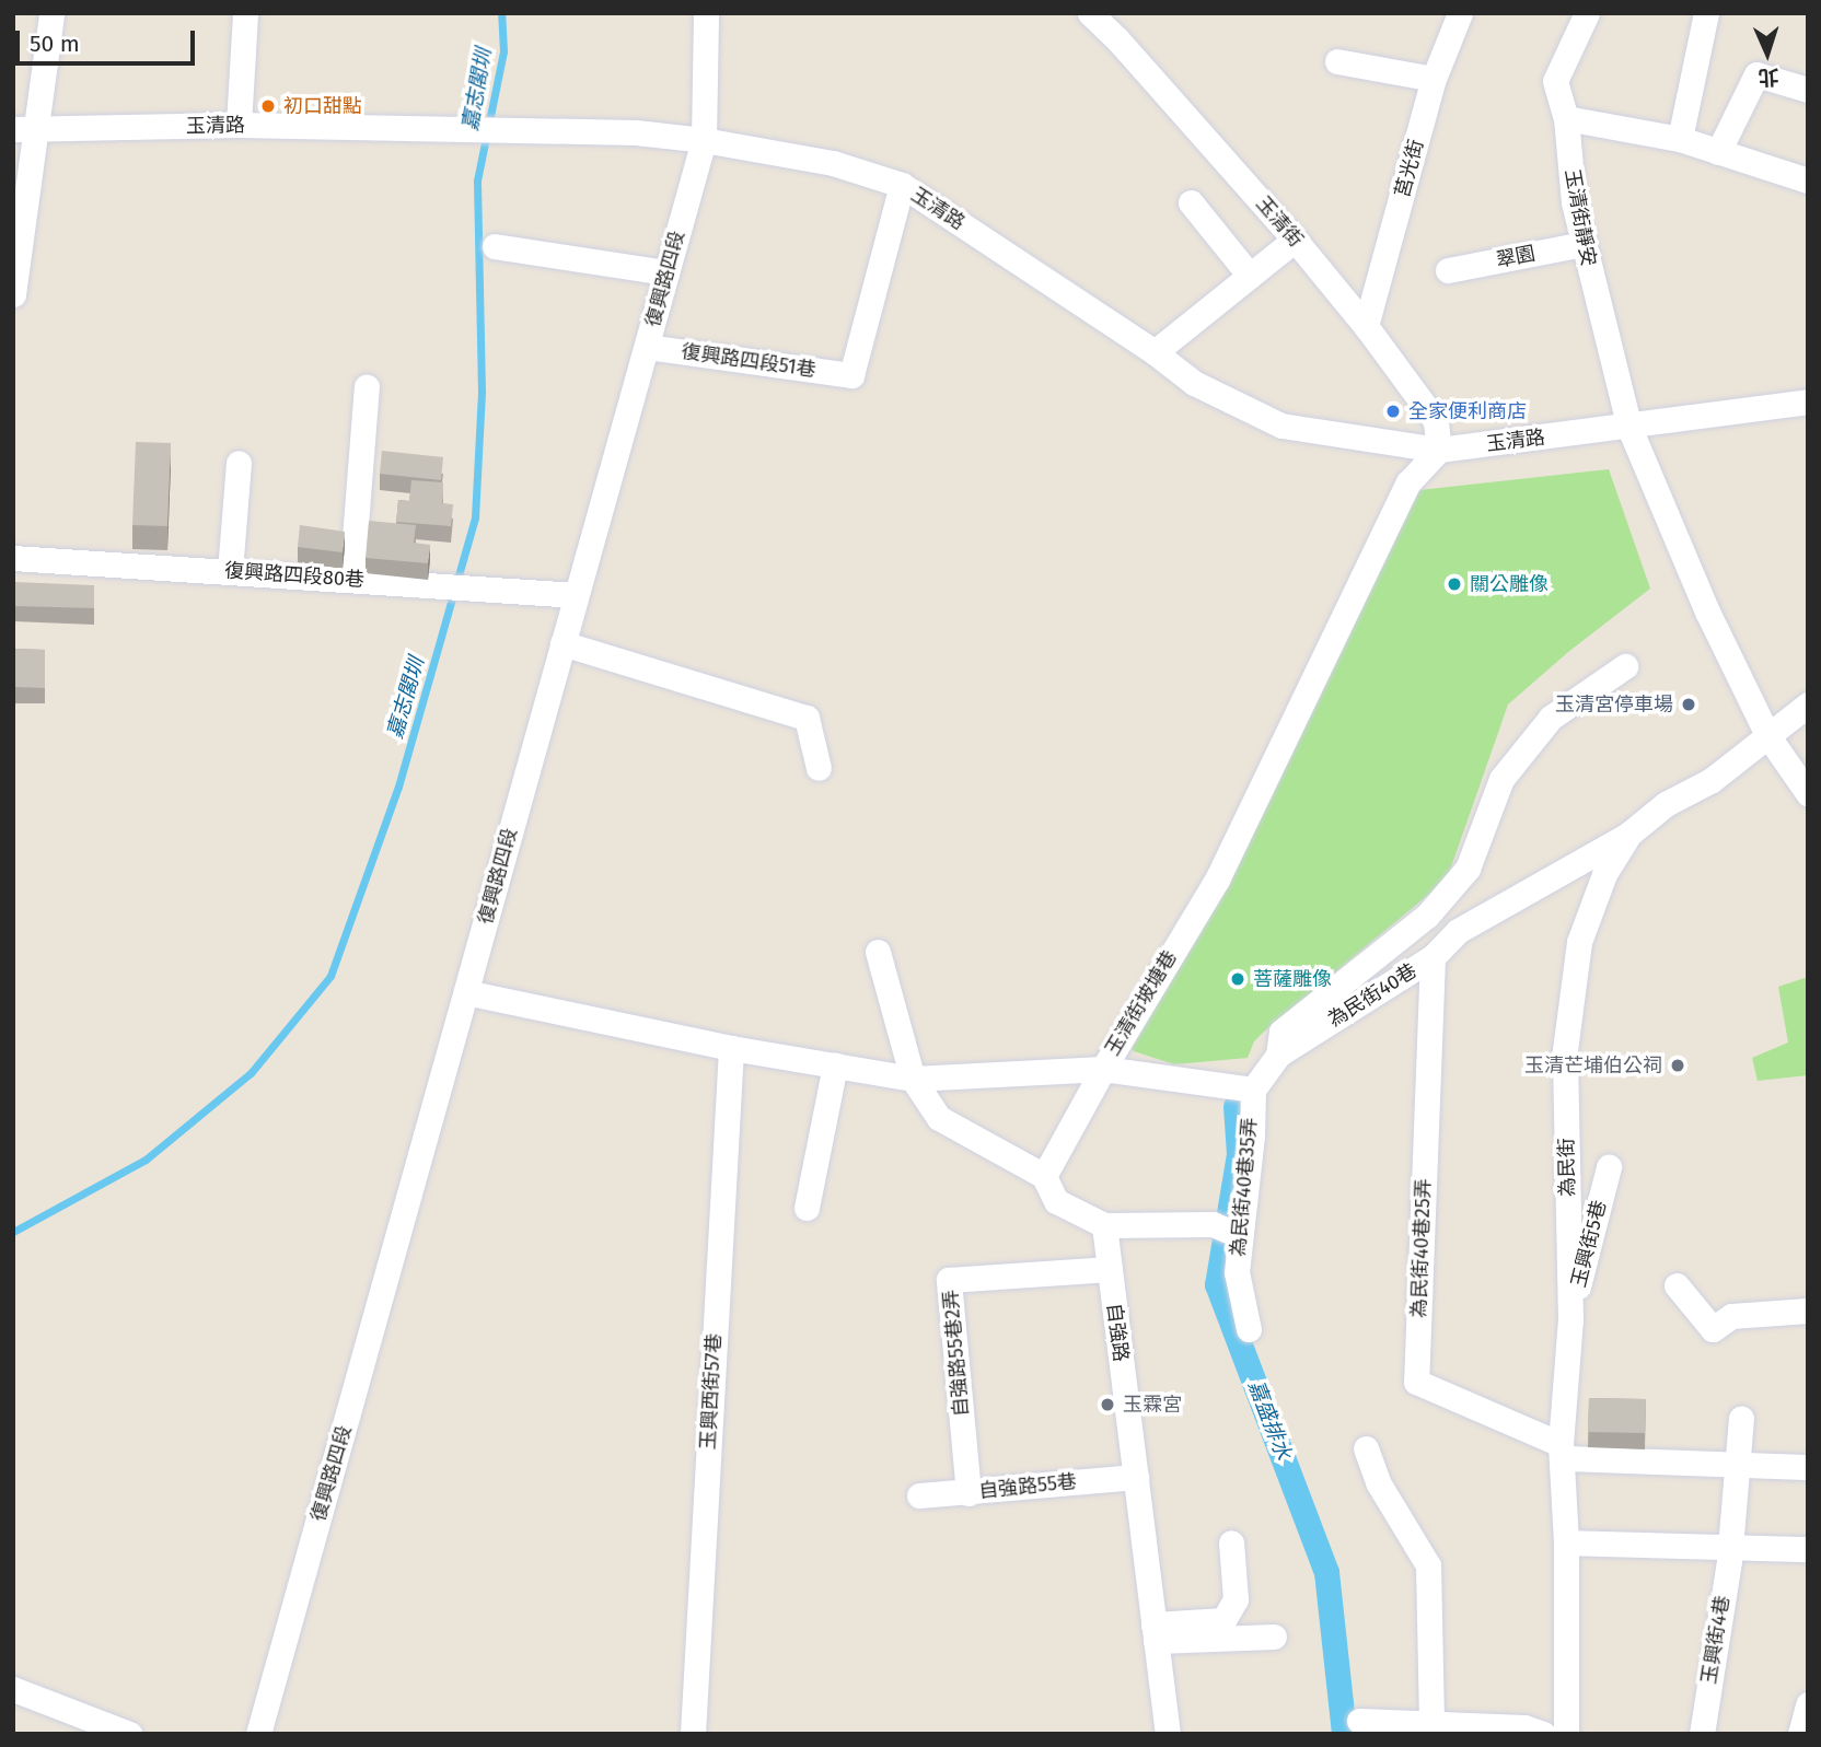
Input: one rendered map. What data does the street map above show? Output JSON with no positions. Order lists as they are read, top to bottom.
{
  "streets": {
    "street": [
      "玉清路",
      "莒光街",
      "玉清街靜安",
      "玉清街",
      "翠園",
      "復興路四段",
      "復興路四段51巷",
      "復興路四段80巷",
      "為民街40巷",
      "玉清街坡塘巷",
      "為民街",
      "為民街40巷35弄",
      "玉興街5巷",
      "為民街40巷25弄",
      "自強路",
      "自強路55巷2弄",
      "玉興西街57巷",
      "自強路55巷",
      "玉興街4巷"
    ]
  },
  "crossings": [
    ["玉清路", "玉清街靜安"],
    ["玉清路", "玉清街"],
    ["玉清路", "復興路四段"],
    ["玉清路", "復興路四段51巷"],
    ["玉清路", "玉清街坡塘巷"],
    ["莒光街", "玉清街"],
    ["玉清街靜安", "翠園"],
    ["玉清街靜安", "為民街"],
    ["玉清街", "玉清街坡塘巷"],
    ["復興路四段", "復興路四段51巷"],
    ["復興路四段", "復興路四段80巷"],
    ["復興路四段", "玉清街坡塘巷"],
    ["為民街40巷", "為民街"],
    ["為民街40巷", "為民街40巷35弄"],
    ["為民街40巷", "為民街40巷25弄"],
    ["玉清街坡塘巷", "玉興西街57巷"],
    ["為民街", "玉興街5巷"],
    ["為民街", "為民街40巷25弄"],
    ["自強路", "自強路55巷2弄"],
    ["自強路", "自強路55巷"],
    ["自強路55巷2弄", "自強路55巷"]
  ],
  "water": ["嘉志閣圳", "嘉盛排水"],
  "places": [
    "初口甜點",
    "全家便利商店",
    "關公雕像",
    "玉清宮停車場",
    "菩薩雕像",
    "玉清芒埔伯公祠",
    "玉霖宮"
  ],
  "scale_bar": "50 m",
  "north": "bottom"
}
